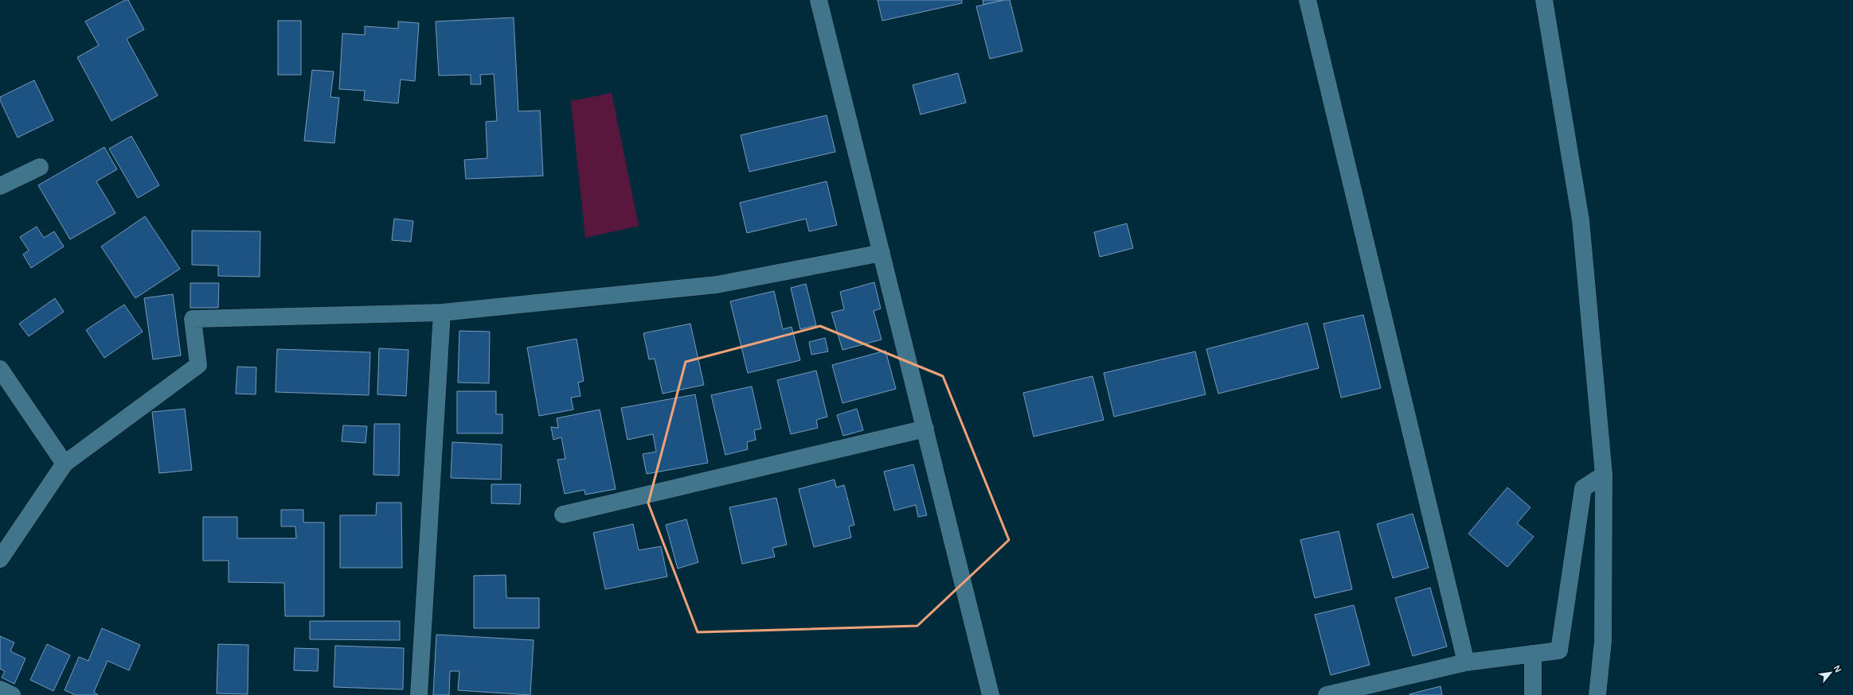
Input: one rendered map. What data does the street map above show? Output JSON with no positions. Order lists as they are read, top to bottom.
{
  "north": "top right"
}
